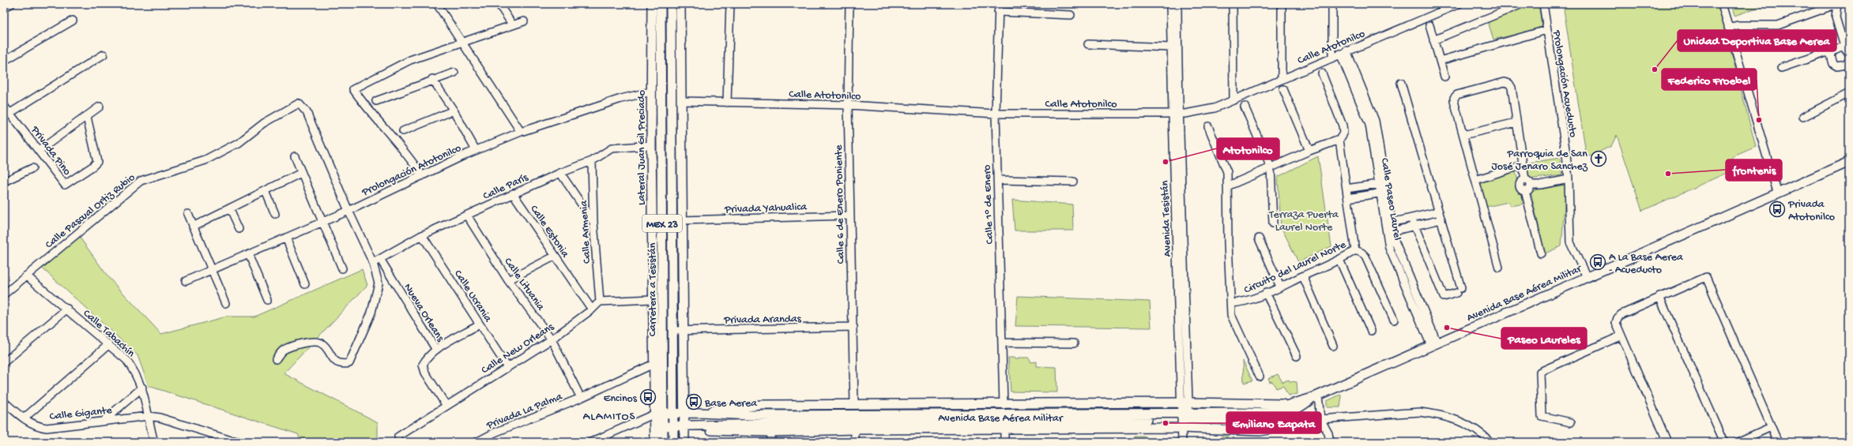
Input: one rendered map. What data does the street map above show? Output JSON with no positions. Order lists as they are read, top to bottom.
{
  "streets": {
    "main road": [
      "Lateral Juan Gil Preciado",
      "MEX 23",
      "Carretera a Tesistán",
      "Avenida Base Aérea Militar"
    ],
    "street": [
      "Calle Atotonilco",
      "Prolongación Acueducto",
      "Privada Pino",
      "Prolongación Atotonilco",
      "Calle París",
      "Calle Paseo Laurel",
      "Calle 6 de Enero Poniente",
      "Calle 1° de Enero",
      "Privada Yahualica",
      "Calle Pascual Ortiz Rubio",
      "Avenida Tesistán",
      "Calle Estonia",
      "Calle Armenia",
      "Circuito del Laurel Norte",
      "Calle Lituania",
      "Calle Ucrania",
      "Nueva Orleans",
      "Privada Arandas",
      "Calle Tabachín",
      "Calle New Orleans",
      "Privada La Palma",
      "Calle Gigante"
    ]
  },
  "crossings": [
    ["Calle Atotonilco", "Calle Paseo Laurel"],
    ["Calle Atotonilco", "Calle 6 de Enero Poniente"],
    ["Calle Atotonilco", "Calle 1° de Enero"],
    ["Calle Atotonilco", "Avenida Tesistán"],
    ["Prolongación Acueducto", "Avenida Base Aérea Militar"],
    ["Lateral Juan Gil Preciado", "Prolongación Atotonilco"],
    ["Lateral Juan Gil Preciado", "Calle París"],
    ["Lateral Juan Gil Preciado", "Carretera a Tesistán"],
    ["Lateral Juan Gil Preciado", "Avenida Base Aérea Militar"],
    ["Lateral Juan Gil Preciado", "Privada La Palma"],
    ["Prolongación Atotonilco", "Calle Pascual Ortiz Rubio"],
    ["Calle París", "Calle Pascual Ortiz Rubio"],
    ["Calle París", "Calle Estonia"],
    ["Calle París", "Calle Armenia"],
    ["Calle París", "Calle Lituania"],
    ["Calle París", "Calle Ucrania"],
    ["Calle París", "Nueva Orleans"],
    ["Calle Paseo Laurel", "Avenida Base Aérea Militar"],
    ["Calle 6 de Enero Poniente", "Privada Yahualica"],
    ["Calle 6 de Enero Poniente", "Avenida Base Aérea Militar"],
    ["Calle 6 de Enero Poniente", "Privada Arandas"],
    ["Calle 1° de Enero", "Avenida Base Aérea Militar"],
    ["Calle Pascual Ortiz Rubio", "Calle Tabachín"],
    ["Avenida Tesistán", "Avenida Base Aérea Militar"],
    ["Calle Estonia", "Calle New Orleans"],
    ["Calle Armenia", "Calle New Orleans"],
    ["Calle Lituania", "Calle New Orleans"],
    ["Calle Lituania", "Privada La Palma"],
    ["Carretera a Tesistán", "Avenida Base Aérea Militar"],
    ["Carretera a Tesistán", "Privada Arandas"],
    ["Calle Ucrania", "Calle New Orleans"],
    ["Nueva Orleans", "Calle New Orleans"],
    ["Calle Tabachín", "Calle Gigante"]
  ],
  "districts": ["ALAMITOS"],
  "parks": ["Terraza Puerta Laurel Norte"],
  "places": {
    "other": [
      "Unidad Deportiva Base Aerea",
      "Federico Froebel",
      "Atotonilco",
      "frontenis",
      "Paseo Laureles",
      "Emiliano Zapata"
    ],
    "church": ["Parroquia de San José Jenaro Sanchez"],
    "bus stop": [
      "Privada Atotonilco",
      "A La Base Aerea - Acueducto",
      "Encinos",
      "Base Aerea"
    ]
  }
}
